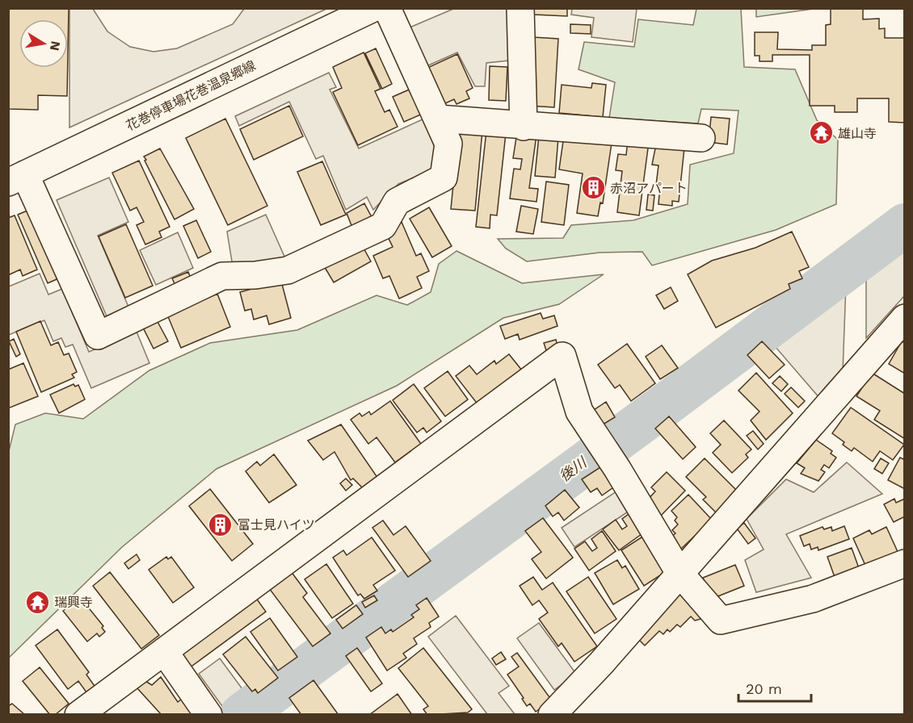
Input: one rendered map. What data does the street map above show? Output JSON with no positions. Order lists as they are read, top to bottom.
{
  "streets": {
    "street": ["花巻停車場花巻温泉郷線"]
  },
  "water": ["後川"],
  "places": {
    "temple": ["雄山寺", "瑞興寺"],
    "building": ["赤沼アパート", "富士見ハイツ"]
  },
  "scale_bar": "20 m",
  "north": "right"
}
